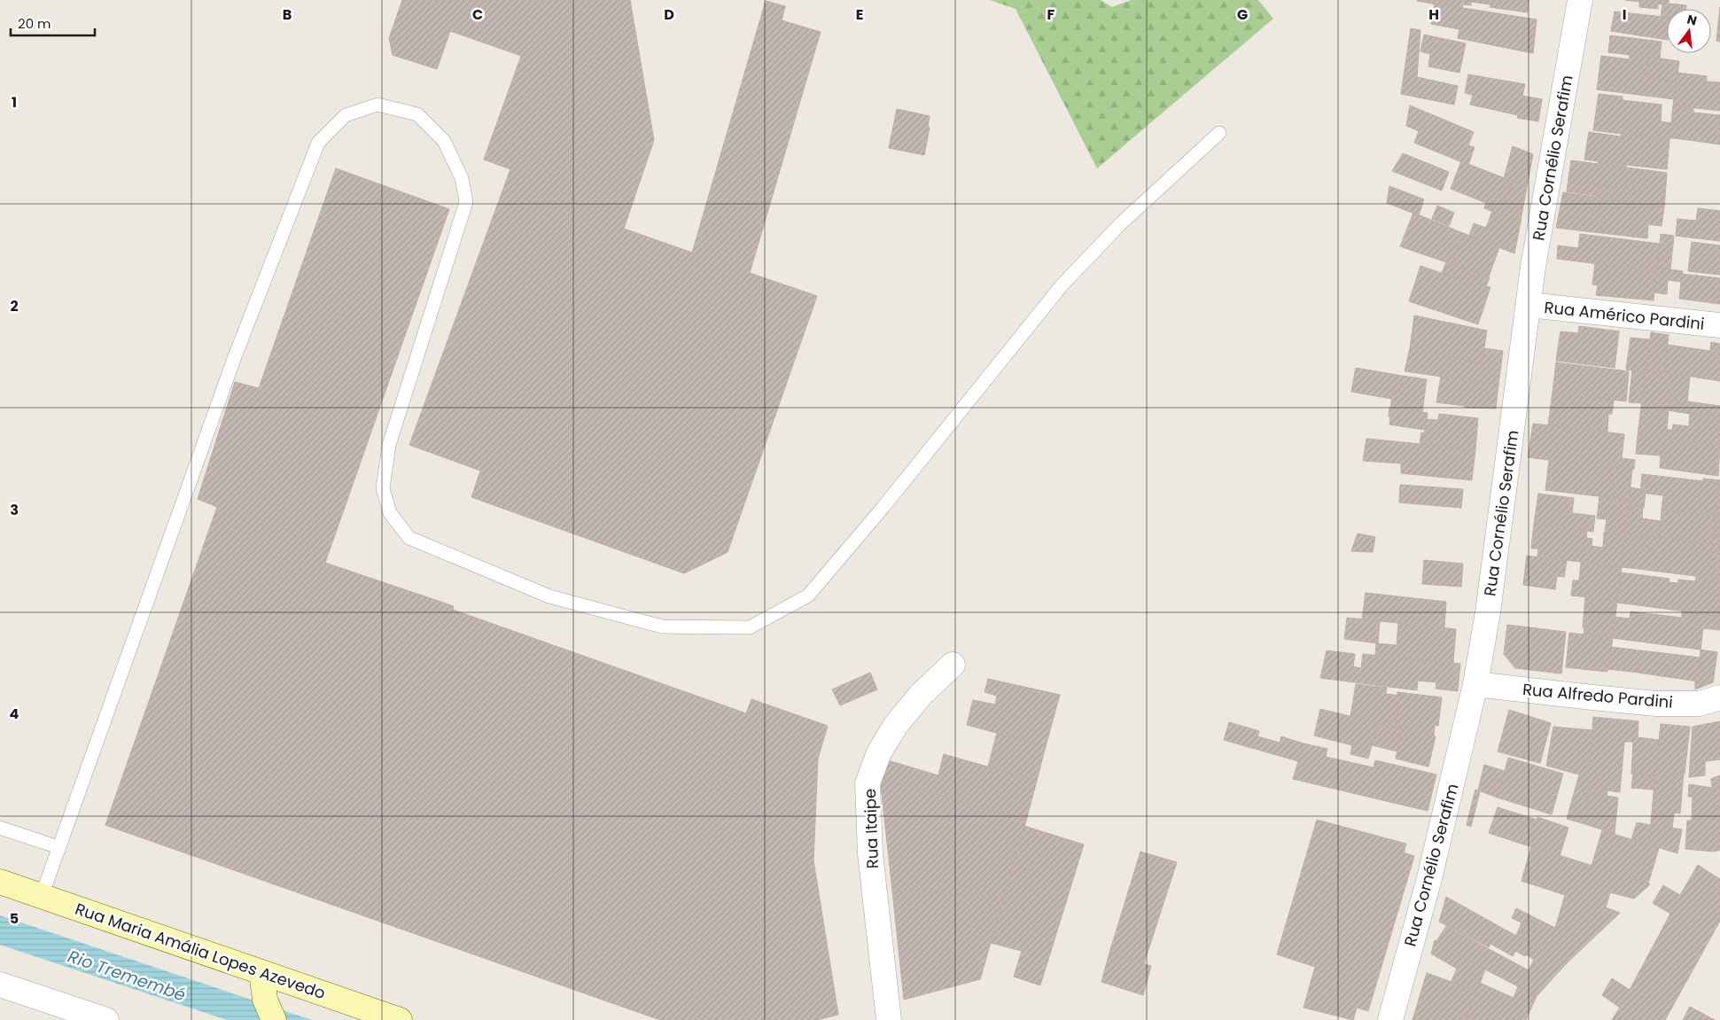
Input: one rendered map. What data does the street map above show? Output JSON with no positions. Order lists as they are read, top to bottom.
{
  "streets": {
    "main road": ["Rua Maria Amália Lopes Azevedo"],
    "street": [
      "Rua Cornélio Serafim",
      "Rua Américo Pardini",
      "Rua Alfredo Pardini",
      "Rua Itaipe"
    ]
  },
  "crossings": [
    ["Rua Cornélio Serafim", "Rua Américo Pardini"],
    ["Rua Cornélio Serafim", "Rua Alfredo Pardini"]
  ],
  "water": ["Rio Tremembé"],
  "scale_bar": "20 m",
  "north": "top",
  "grid": {
    "columns": [
      "B",
      "C",
      "D",
      "E",
      "F",
      "G",
      "H",
      "I"
    ],
    "rows": [
      "1",
      "2",
      "3",
      "4",
      "5"
    ]
  }
}
